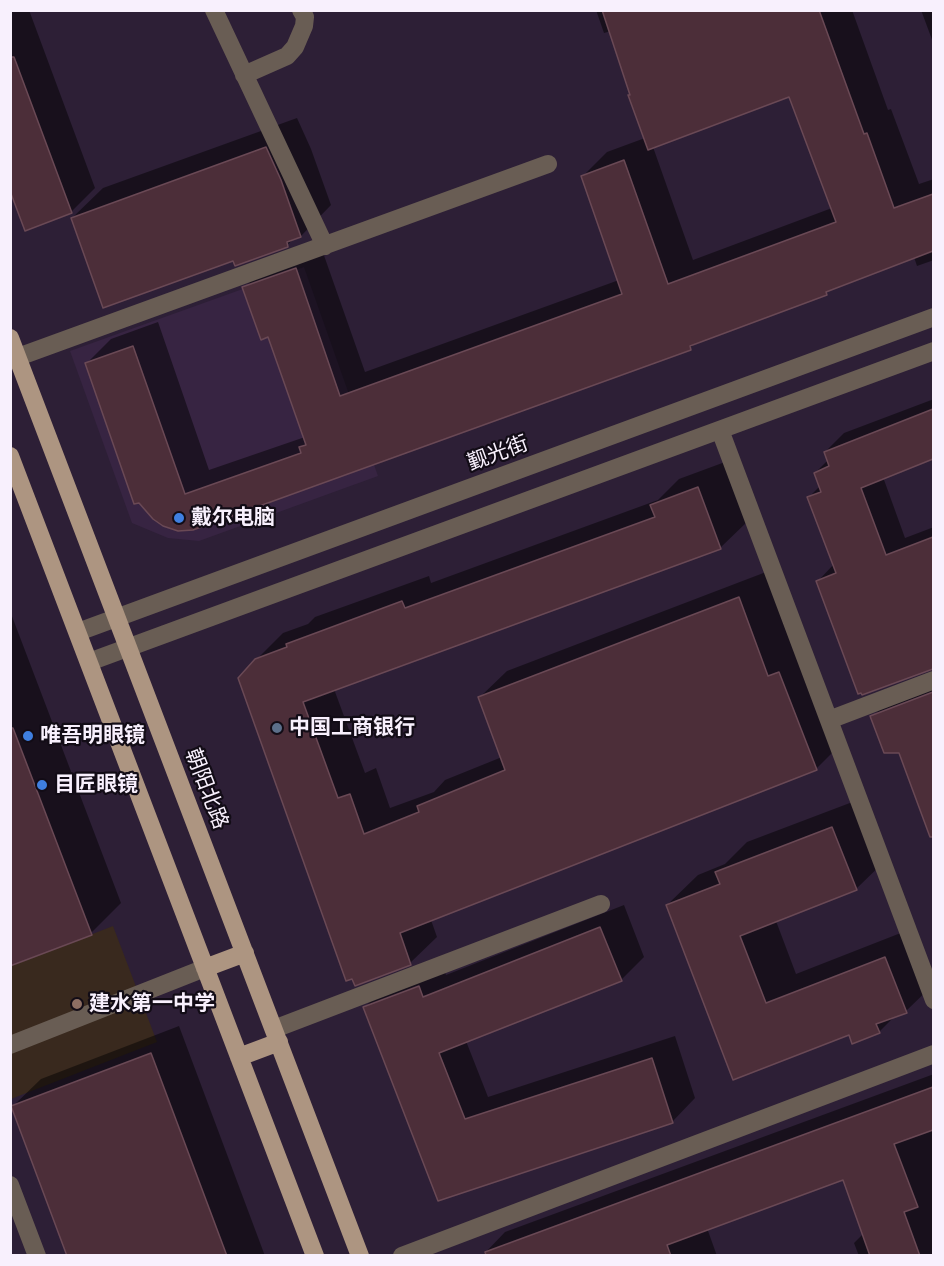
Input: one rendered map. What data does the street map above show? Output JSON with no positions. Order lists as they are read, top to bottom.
{
  "streets": {
    "main road": ["朝阳北路"],
    "street": ["觐光街"]
  },
  "crossings": [
    ["觐光街", "朝阳北路"]
  ],
  "places": [
    "戴尔电脑",
    "中国工商银行",
    "唯吾明眼镜",
    "目匠眼镜",
    "建水第一中学"
  ]
}
